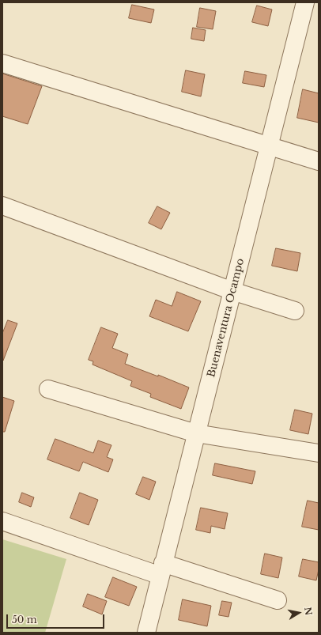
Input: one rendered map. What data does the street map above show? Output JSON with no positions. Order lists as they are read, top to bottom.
{
  "streets": {
    "street": ["Buenaventura Ocampo"]
  },
  "scale_bar": "50 m",
  "north": "right"
}
